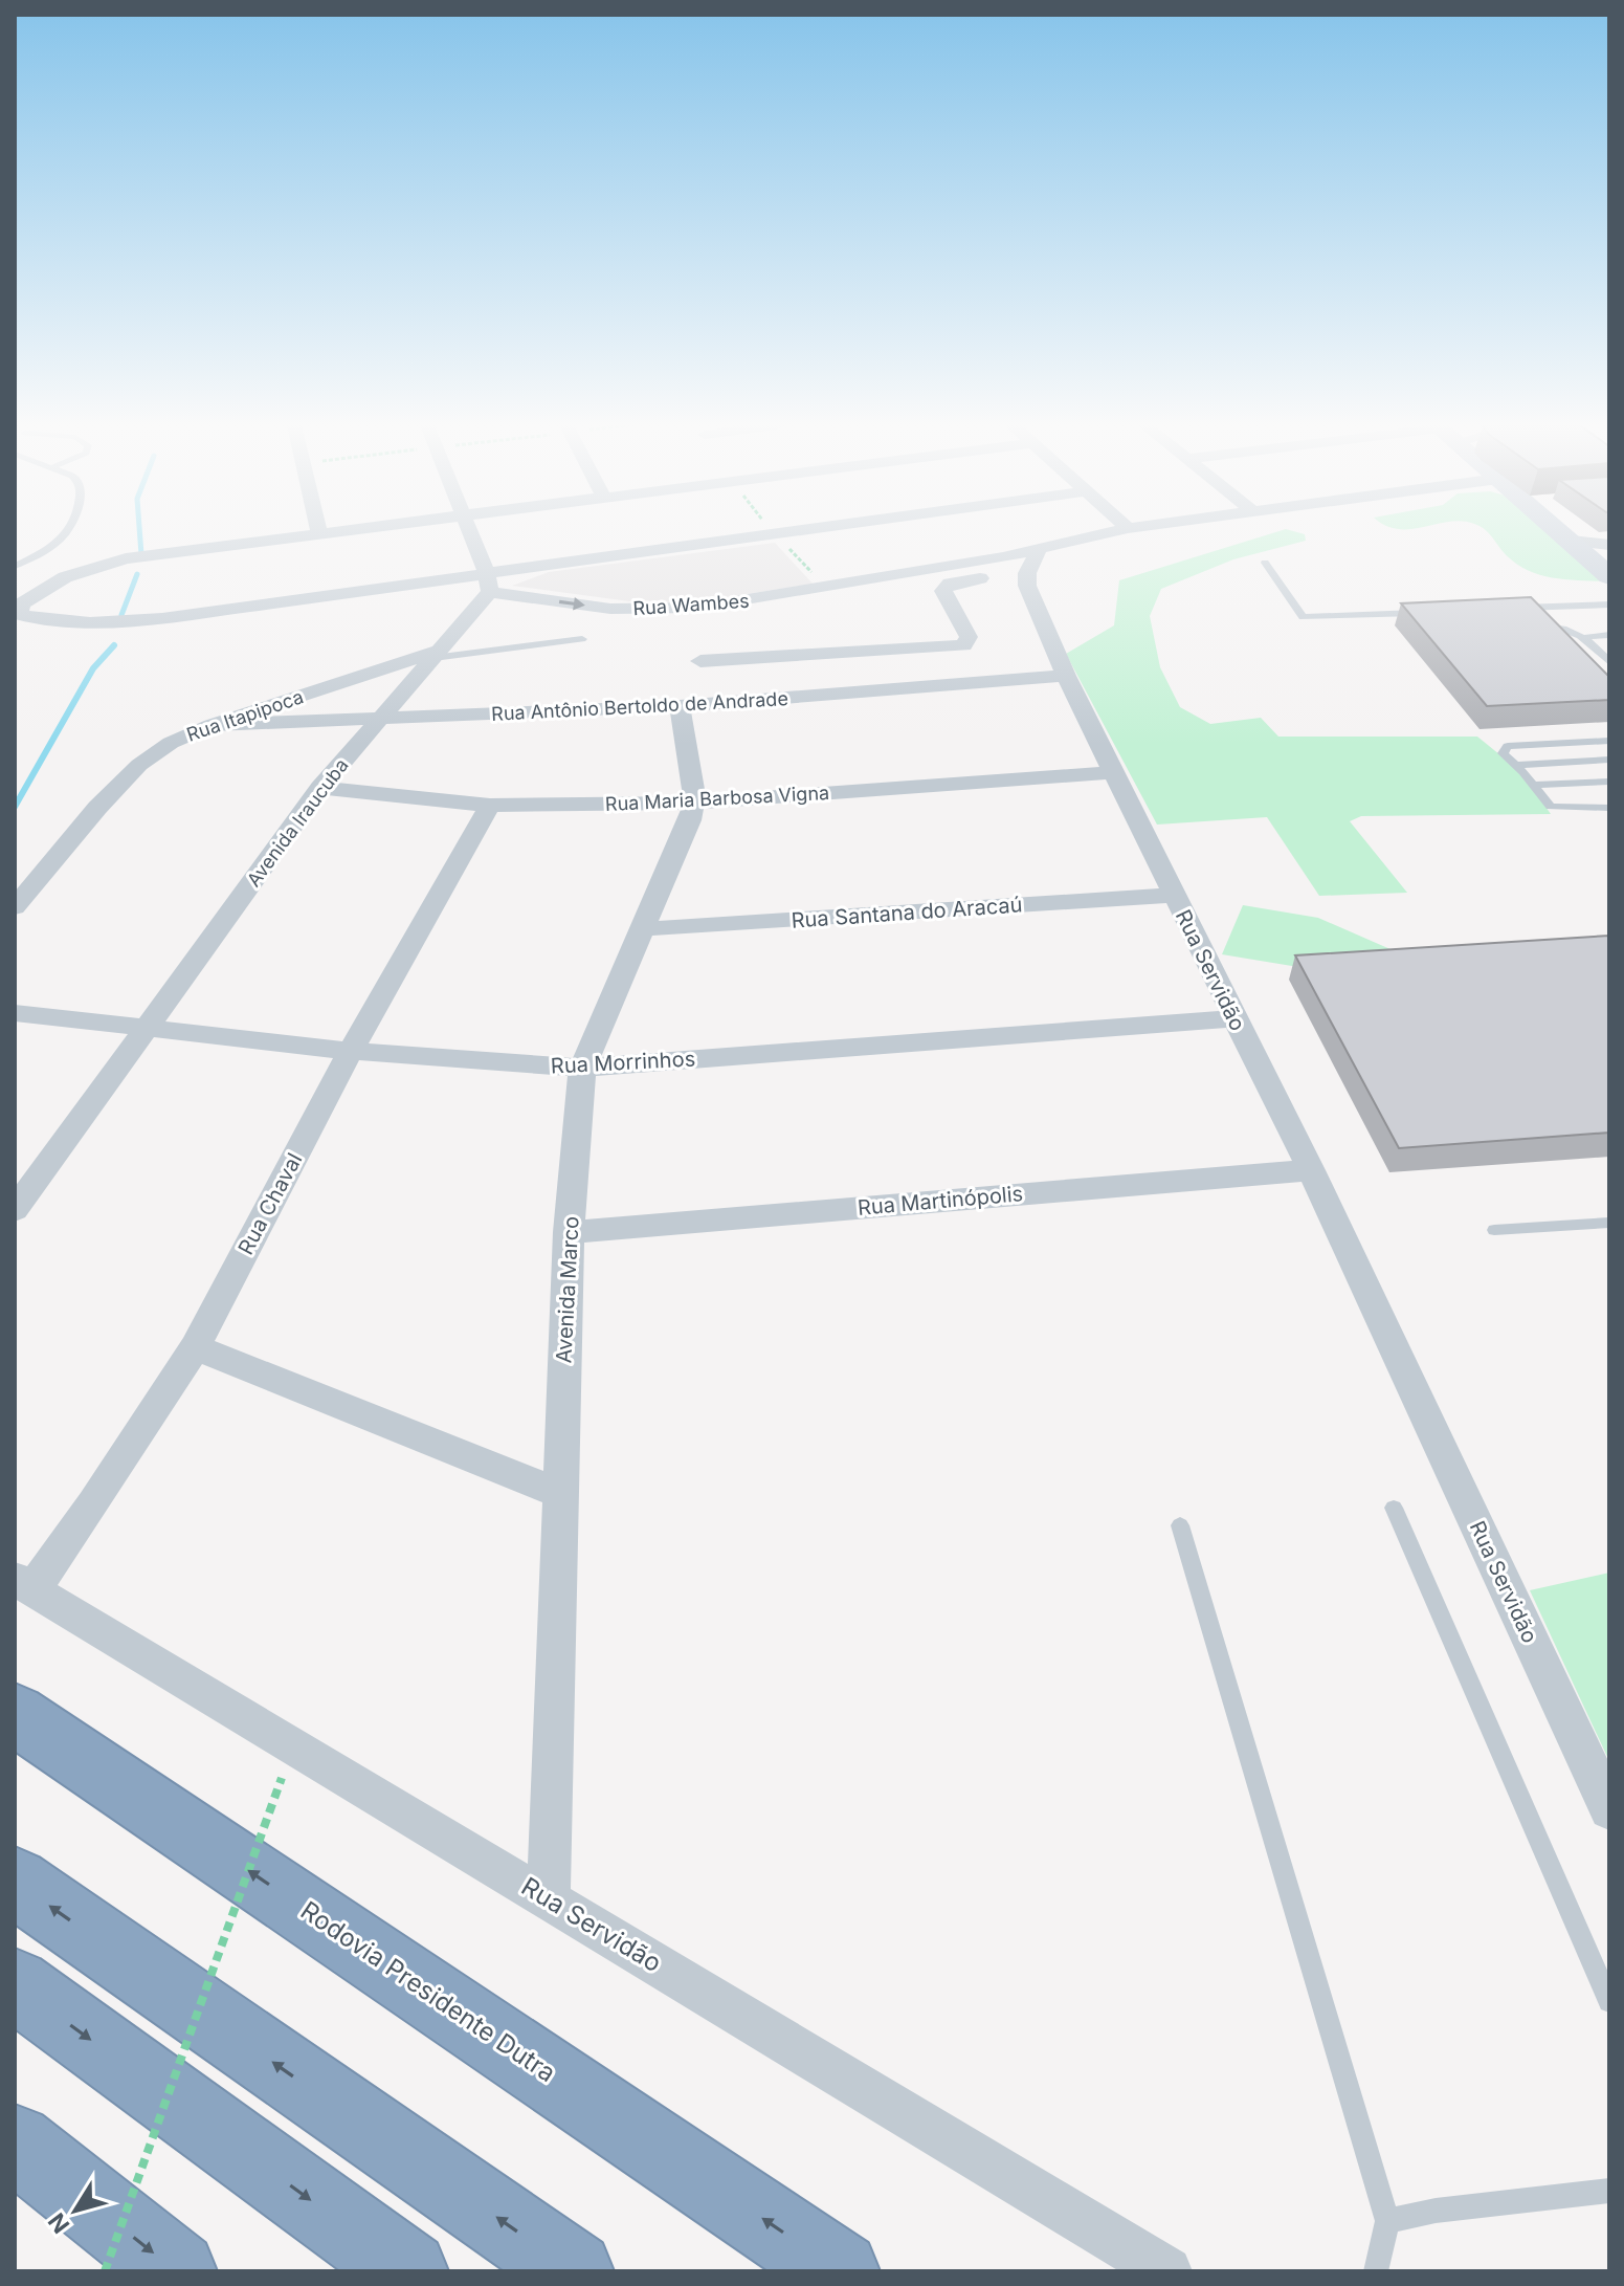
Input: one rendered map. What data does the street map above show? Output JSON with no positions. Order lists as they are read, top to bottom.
{
  "streets": {
    "highway": ["Rodovia Presidente Dutra"],
    "street": [
      "Rua Wambes",
      "Rua Antônio Bertoldo de Andrade",
      "Rua Itapipoca",
      "Rua Maria Barbosa Vigna",
      "Avenida Iraucuba",
      "Rua Santana do Aracaú",
      "Rua Servidão",
      "Rua Morrinhos",
      "Rua Martinópolis",
      "Rua Chaval",
      "Avenida Marco"
    ]
  },
  "crossings": [
    ["Rua Wambes", "Avenida Iraucuba"],
    ["Rua Wambes", "Rua Servidão"],
    ["Rua Antônio Bertoldo de Andrade", "Rua Itapipoca"],
    ["Rua Antônio Bertoldo de Andrade", "Avenida Iraucuba"],
    ["Rua Antônio Bertoldo de Andrade", "Rua Servidão"],
    ["Rua Antônio Bertoldo de Andrade", "Avenida Marco"],
    ["Rua Itapipoca", "Avenida Iraucuba"],
    ["Rua Maria Barbosa Vigna", "Avenida Iraucuba"],
    ["Rua Maria Barbosa Vigna", "Rua Servidão"],
    ["Rua Maria Barbosa Vigna", "Rua Chaval"],
    ["Rua Maria Barbosa Vigna", "Avenida Marco"],
    ["Avenida Iraucuba", "Rua Morrinhos"],
    ["Rua Santana do Aracaú", "Rua Servidão"],
    ["Rua Santana do Aracaú", "Avenida Marco"],
    ["Rua Servidão", "Rua Morrinhos"],
    ["Rua Servidão", "Rua Martinópolis"],
    ["Rua Servidão", "Rua Chaval"],
    ["Rua Servidão", "Avenida Marco"],
    ["Rua Morrinhos", "Rua Chaval"],
    ["Rua Morrinhos", "Avenida Marco"],
    ["Rua Martinópolis", "Avenida Marco"]
  ],
  "north": "bottom left"
}
